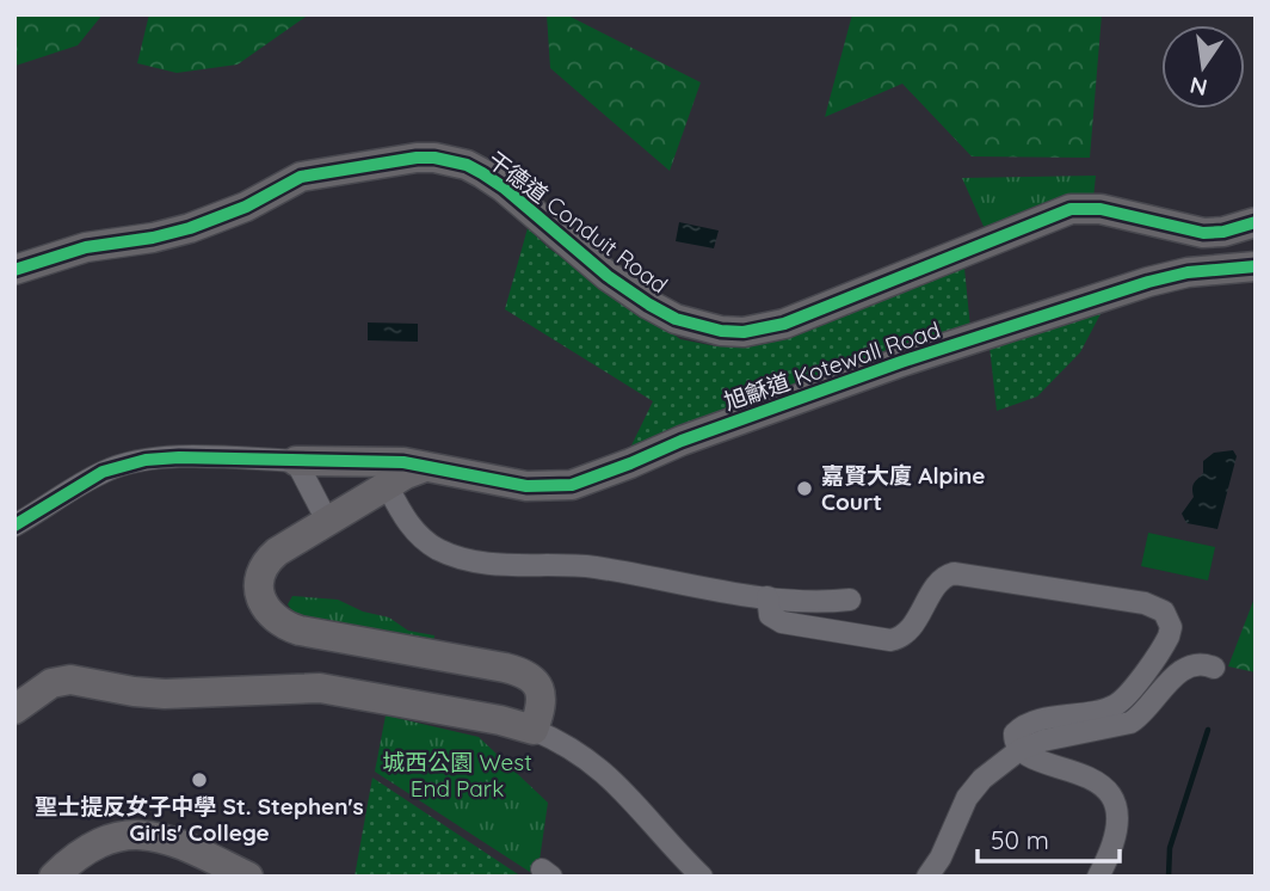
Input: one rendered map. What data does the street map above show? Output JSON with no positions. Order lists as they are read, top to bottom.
{
  "streets": {
    "street": ["干德道 Conduit Road", "旭龢道 Kotewall Road"]
  },
  "parks": ["城西公園 West End Park"],
  "places": ["嘉賢大廈 Alpine Court", "聖士提反女子中學 St. Stephen's Girls' College"],
  "scale_bar": "50 m",
  "north": "bottom"
}
